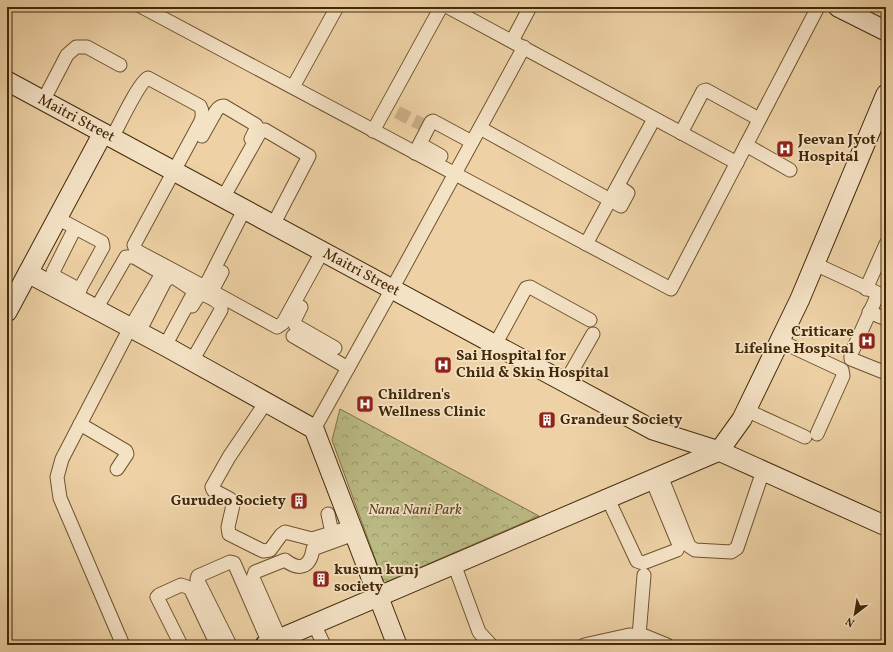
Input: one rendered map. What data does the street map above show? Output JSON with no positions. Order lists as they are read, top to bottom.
{
  "streets": {
    "street": ["Maitri Street"]
  },
  "parks": ["Nana Nani Park"],
  "places": {
    "hospital": [
      "Jeevan Jyot Hospital",
      "Criticare Lifeline Hospital",
      "Sai Hospital for Child & Skin Hospital",
      "Children's Wellness Clinic"
    ],
    "building": ["Grandeur Society", "Gurudeo Society", "kusum kunj society"]
  },
  "north": "bottom left"
}
